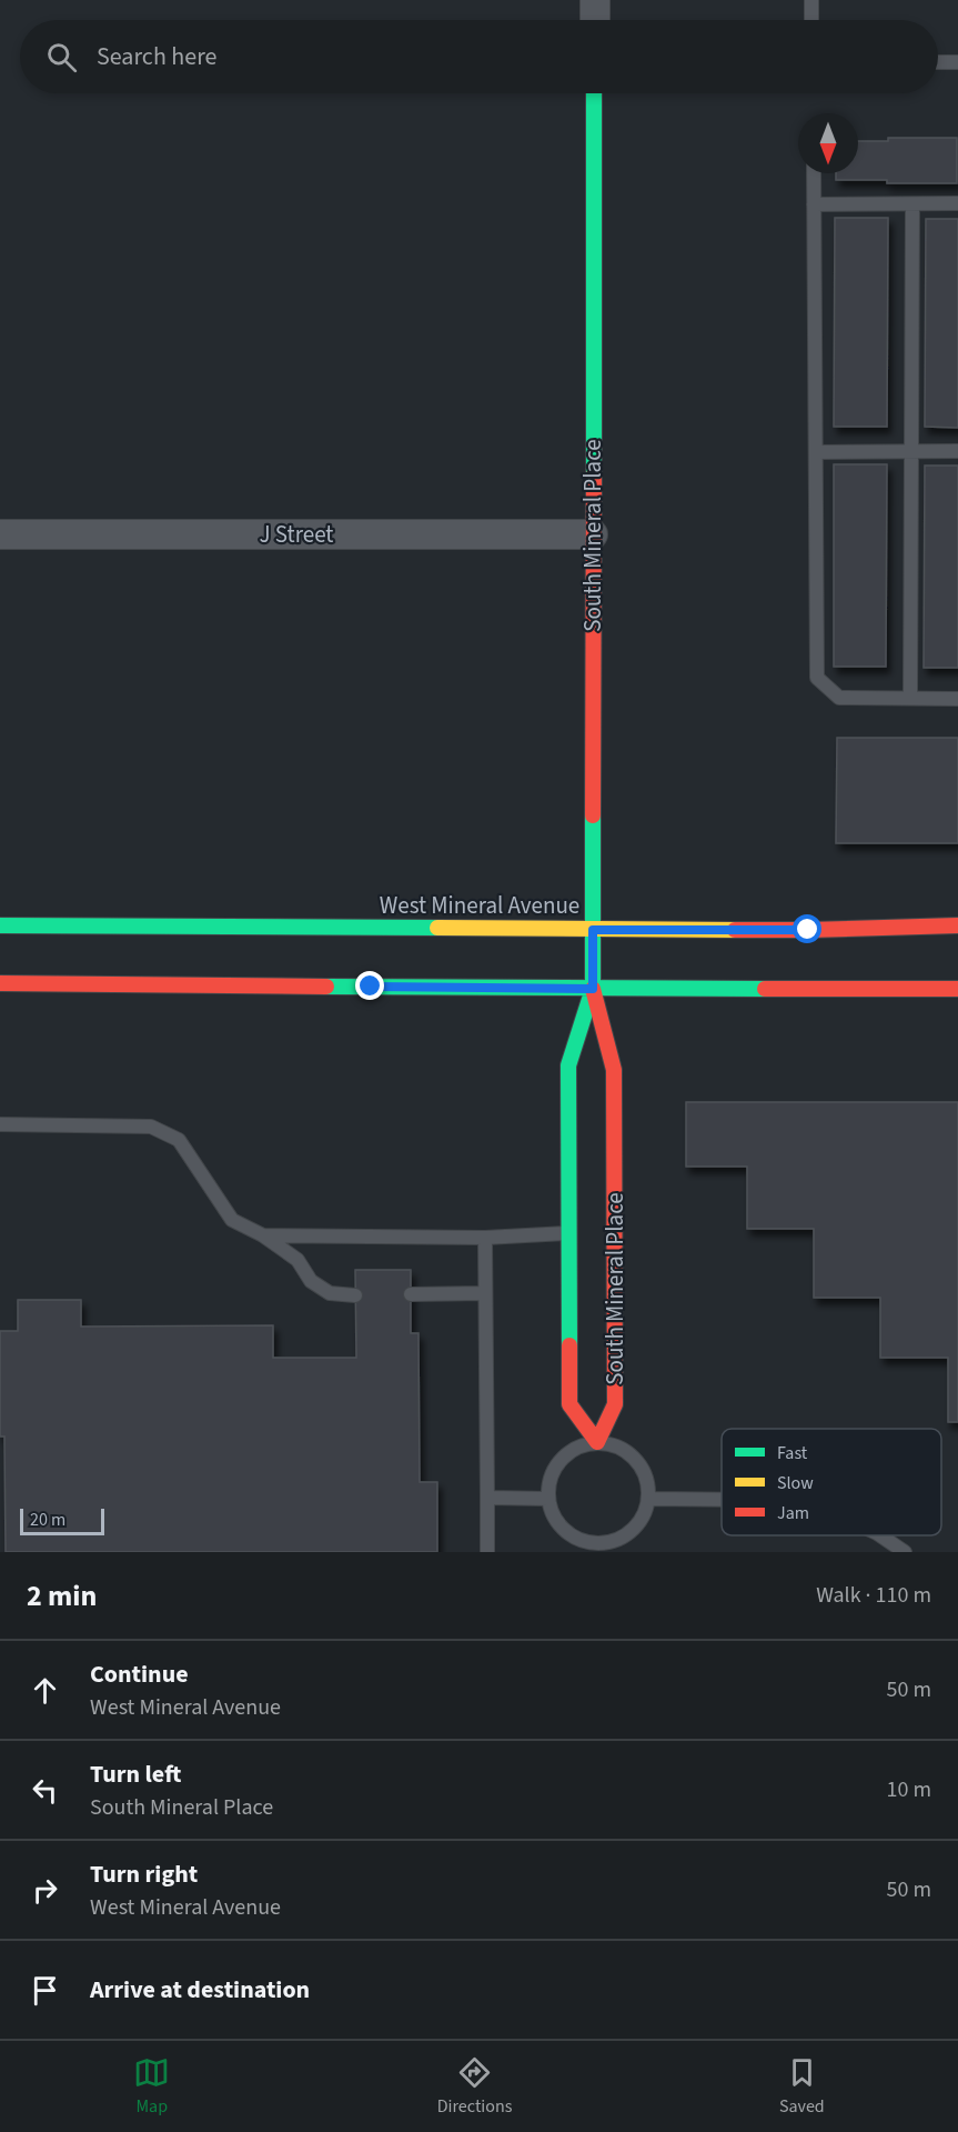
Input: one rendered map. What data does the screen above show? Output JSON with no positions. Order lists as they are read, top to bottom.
{
  "streets": {
    "main road": ["South Mineral Place", "West Mineral Avenue"],
    "street": ["J Street"]
  },
  "crossings": [
    ["J Street", "South Mineral Place"],
    ["South Mineral Place", "West Mineral Avenue"]
  ],
  "legend": ["Fast", "Slow", "Jam"],
  "scale_bar": "20 m",
  "north": "bottom",
  "page": {
    "search": "Search here",
    "scale": "20 m",
    "heading": ["2 min", "Walk · 110 m"],
    "list": [
      ["Continue", "West Mineral Avenue", "50 m"],
      ["Turn left", "South Mineral Place", "10 m"],
      ["Turn right", "West Mineral Avenue", "50 m"],
      "Arrive at destination"
    ],
    "nav": ["Map", "Directions", "Saved"]
  }
}
